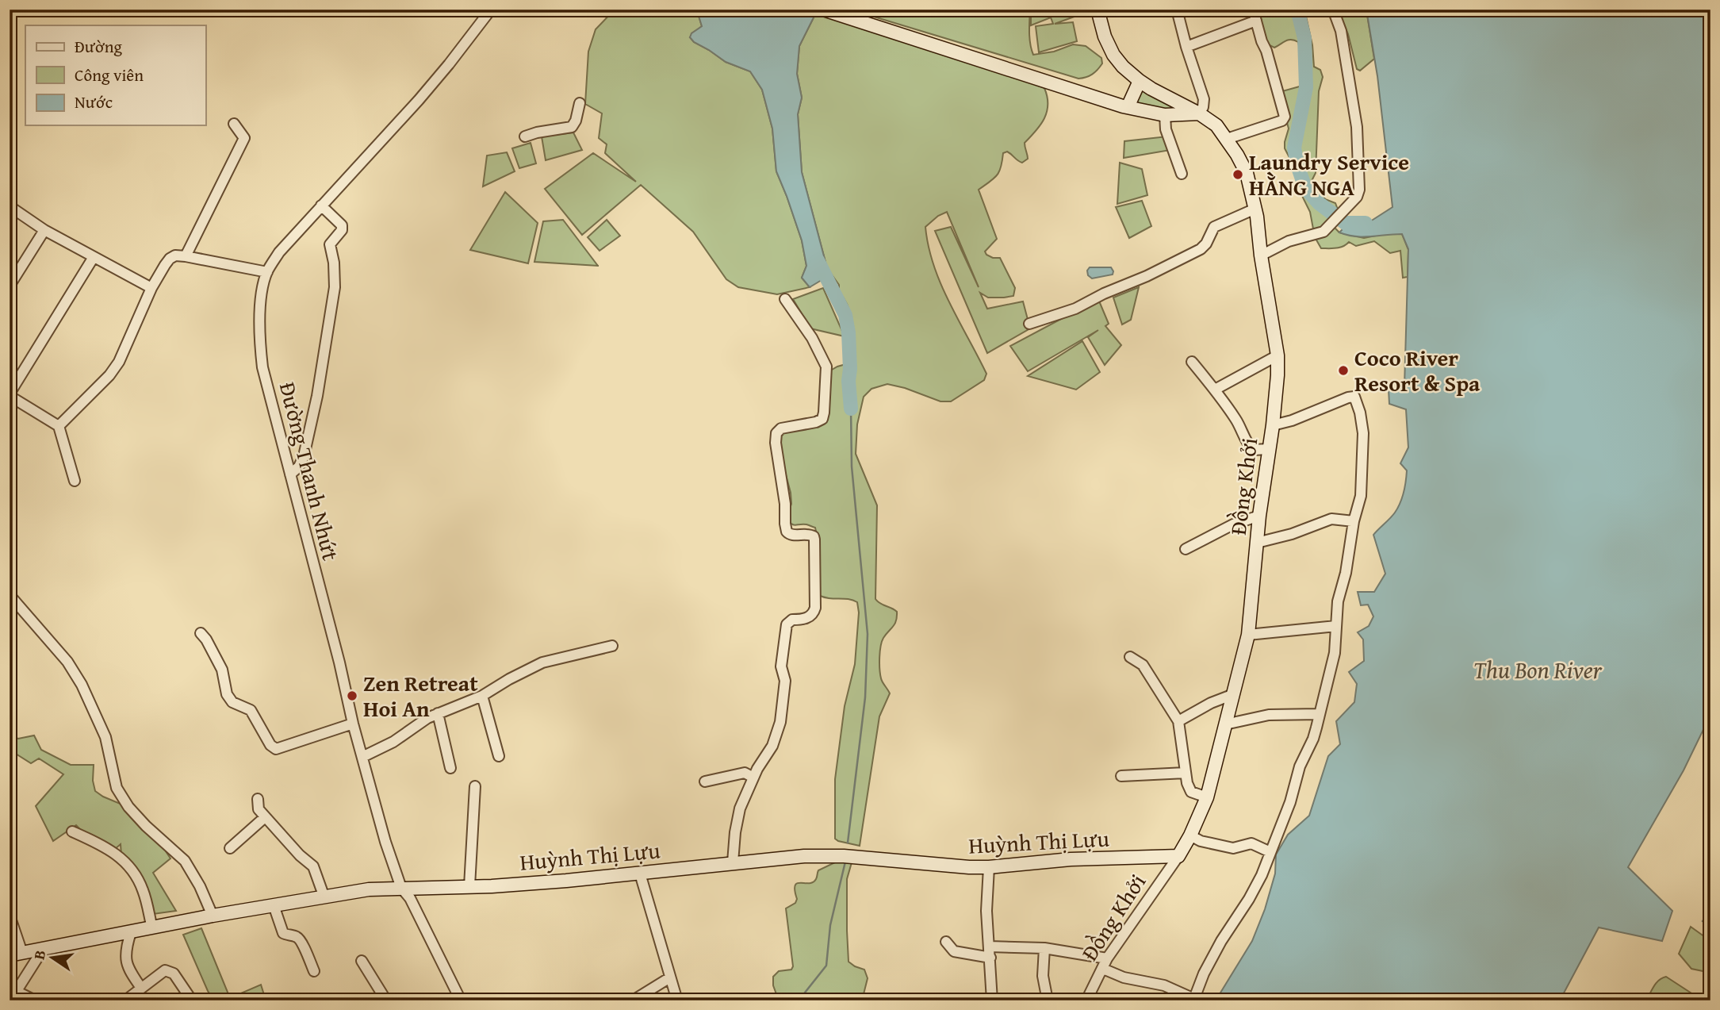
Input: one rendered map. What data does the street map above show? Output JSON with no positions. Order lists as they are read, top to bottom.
{
  "streets": {
    "street": ["Đường Thanh Nhứt", "Đồng Khởi", "Huỳnh Thị Lựu"]
  },
  "crossings": [
    ["Đường Thanh Nhứt", "Huỳnh Thị Lựu"],
    ["Đồng Khởi", "Huỳnh Thị Lựu"]
  ],
  "water": ["Thu Bon River"],
  "places": ["Laundry Service HẰNG NGA", "Coco River Resort & Spa", "Zen Retreat Hoi An"],
  "legend": ["Đường", "Công viên", "Nước"],
  "north": "left"
}
